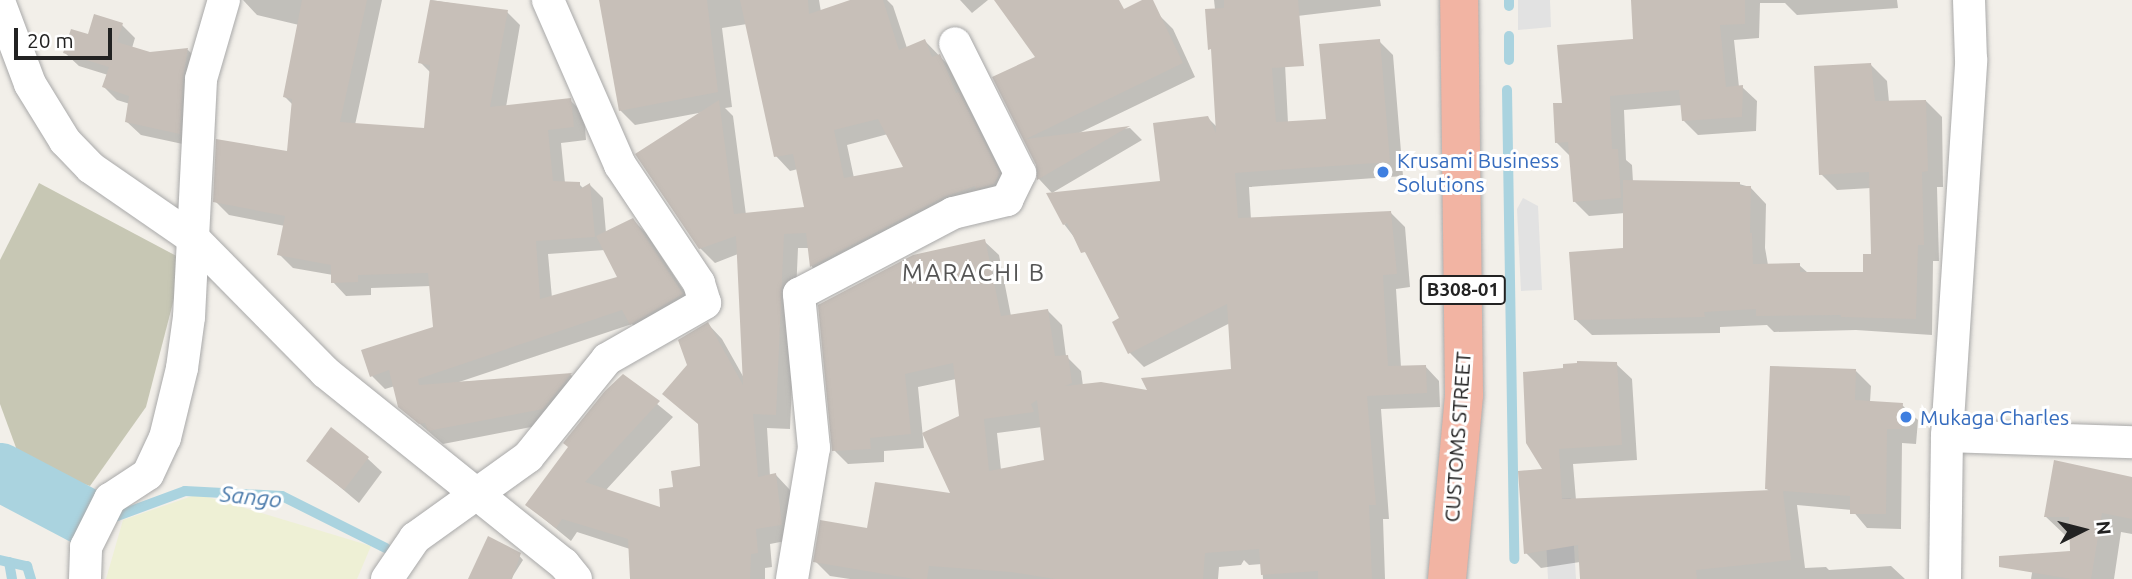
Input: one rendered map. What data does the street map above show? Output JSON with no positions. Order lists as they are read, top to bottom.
{
  "streets": {
    "highway": ["B308-01", "CUSTOMS STREET"]
  },
  "districts": ["MARACHI B"],
  "water": ["Sango"],
  "places": ["Krusami Business Solutions", "Mukaga Charles"],
  "scale_bar": "20 m",
  "north": "right"
}
